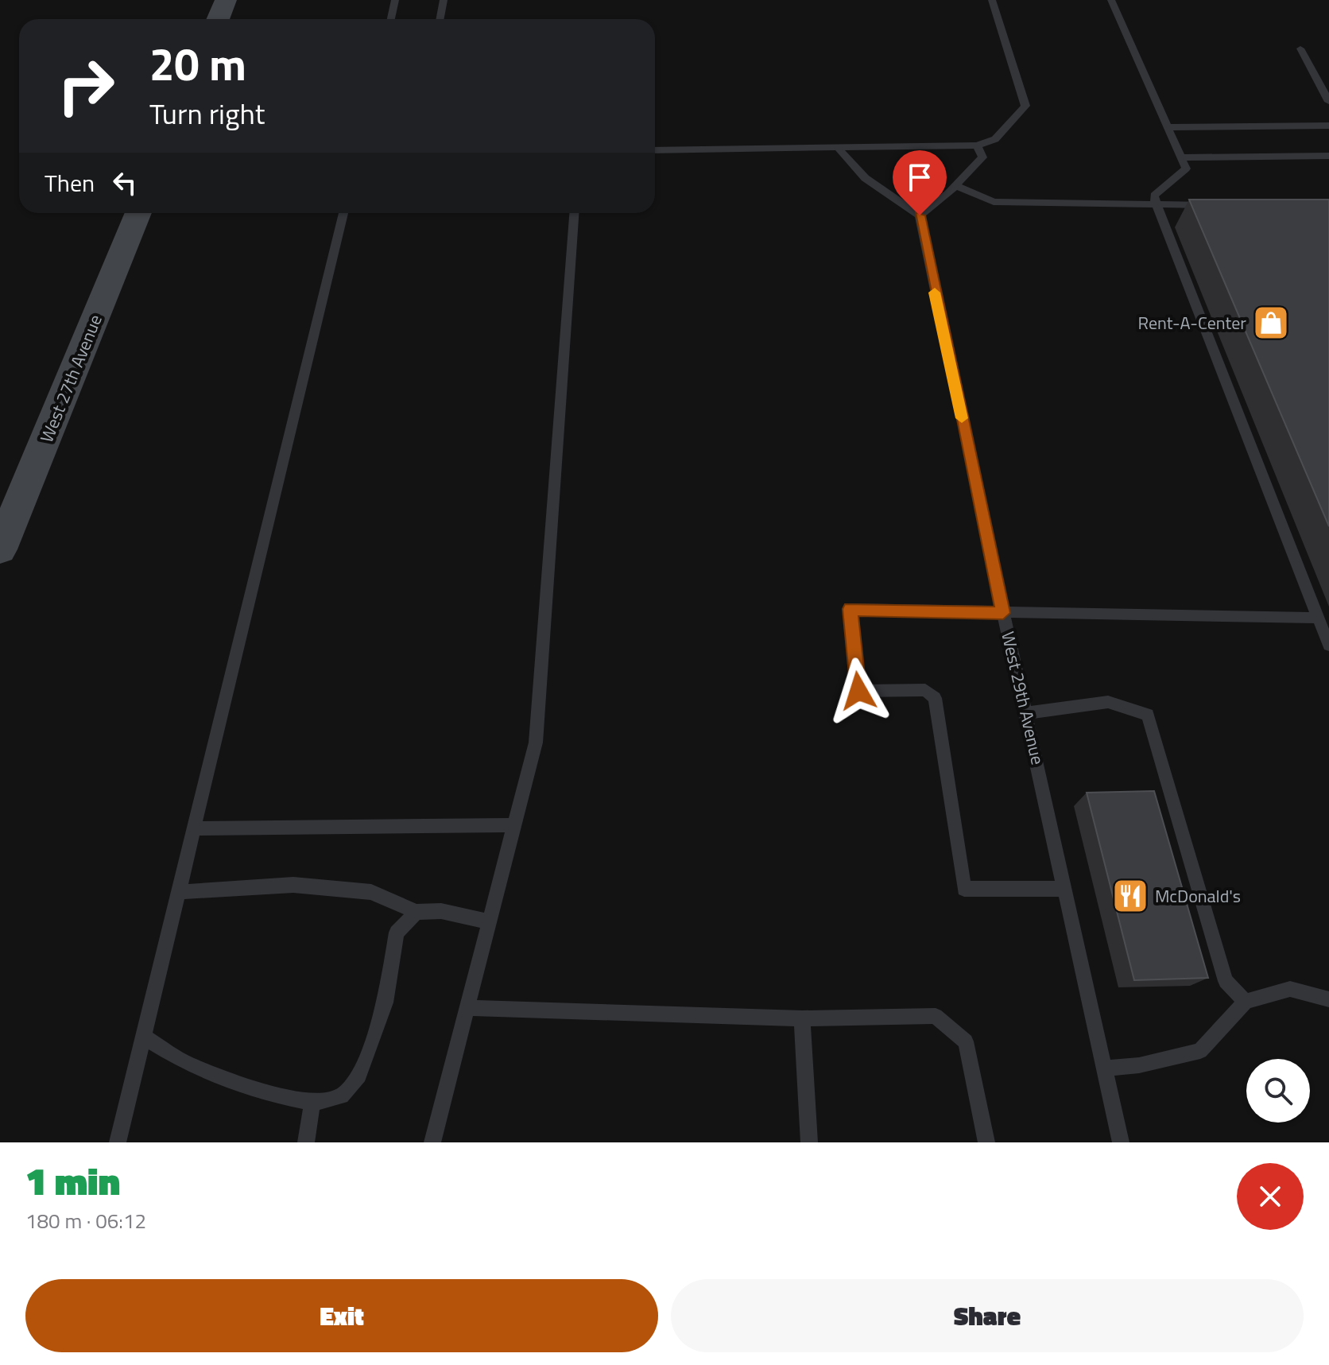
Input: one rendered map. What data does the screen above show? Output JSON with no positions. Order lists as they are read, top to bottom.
{
  "streets": {
    "street": ["West 27th Avenue"],
    "lane": ["West 29th Avenue"]
  },
  "places": {
    "shop": ["Rent-A-Center"],
    "restaurant": ["McDonald's"]
  },
  "page": {
    "turn": ["20 m", "Turn right"],
    "then": "Then",
    "heading": ["1 min", "180 m · 06:12"],
    "buttons": ["Exit", "Share"]
  }
}
